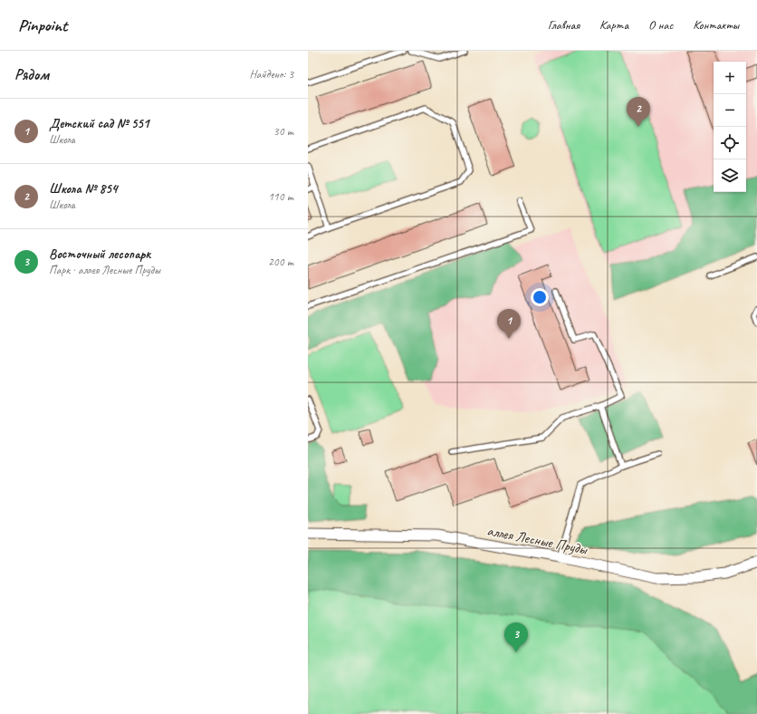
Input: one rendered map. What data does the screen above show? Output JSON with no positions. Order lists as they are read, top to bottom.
{
  "streets": {
    "street": ["аллея Лесные Пруды"]
  },
  "page": {
    "header": "Pinpoint",
    "nav": [
      "Главная",
      "Карта",
      "О нас",
      "Контакты"
    ],
    "heading": ["Рядом", "Найдено: 3"],
    "map_buttons": ["+", "−"],
    "pins": ["2", "1", "3"],
    "list": [
      {
        "mark": "1",
        "name": "Детский сад № 551",
        "note": "Школа",
        "value": "30 m"
      },
      {
        "mark": "2",
        "name": "Школа № 854",
        "note": "Школа",
        "value": "110 m"
      },
      {
        "mark": "3",
        "name": "Восточный лесопарк",
        "note": "Парк · аллея Лесные Пруды",
        "value": "200 m"
      }
    ]
  }
}
